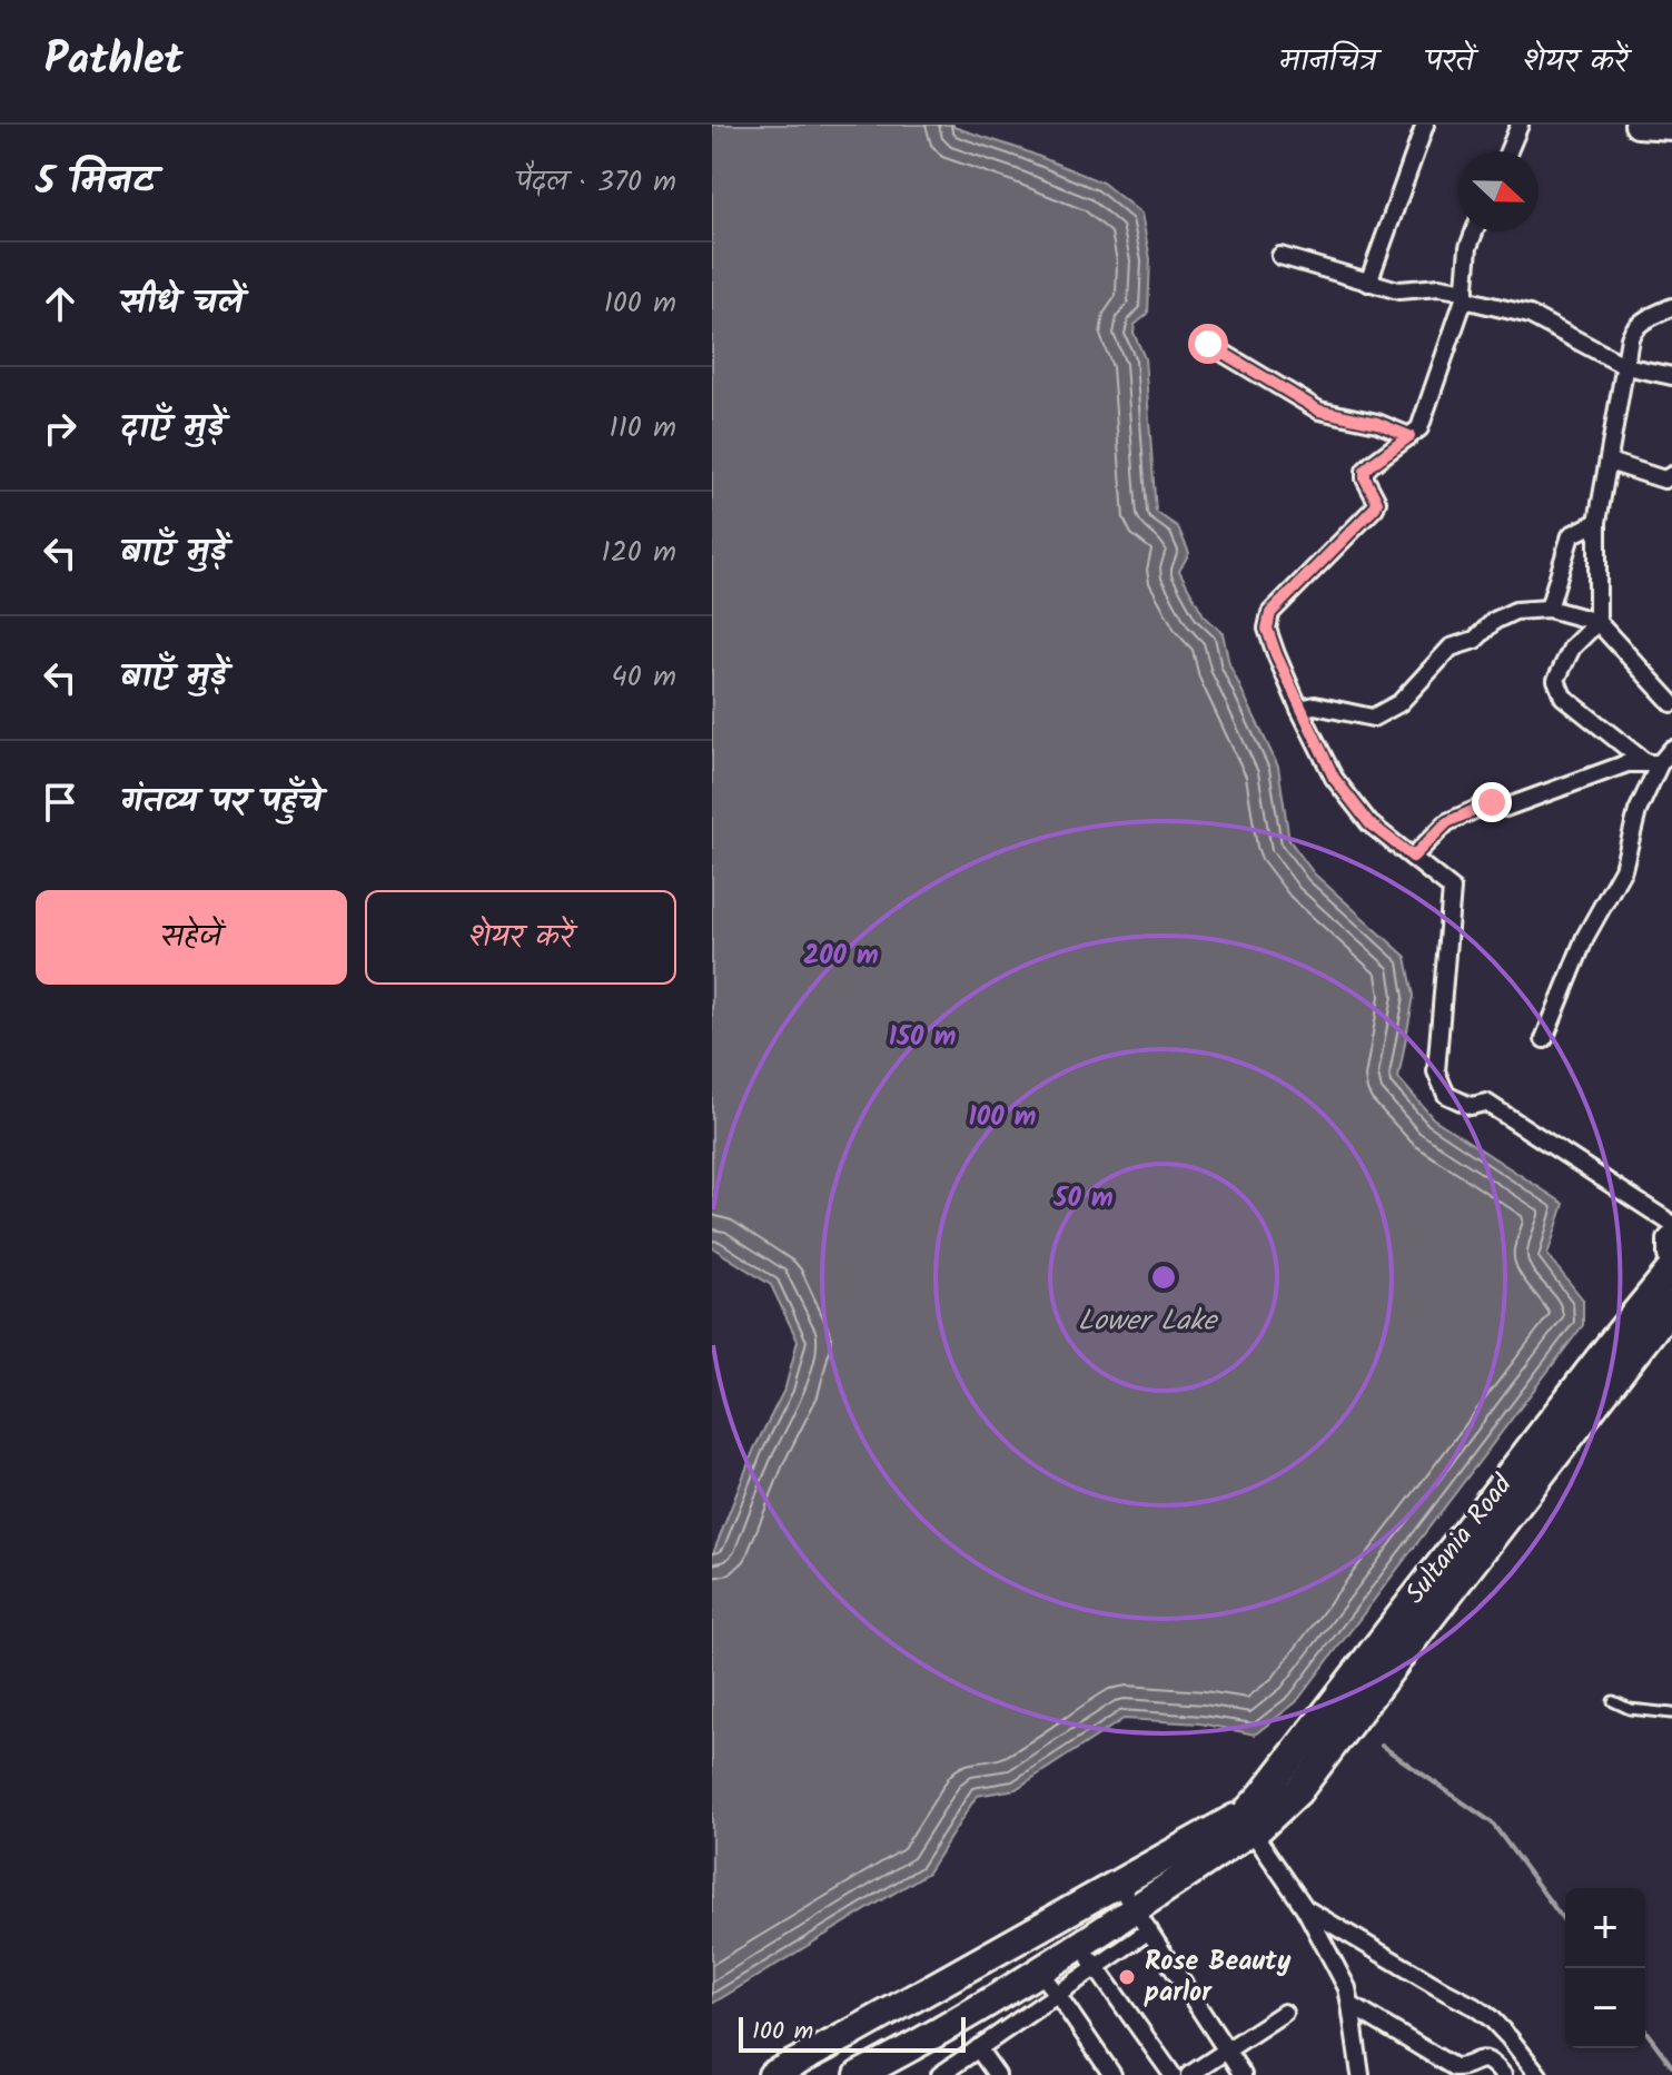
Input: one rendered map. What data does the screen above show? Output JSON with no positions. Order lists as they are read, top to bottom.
{
  "streets": {
    "main road": ["Sultania Road"]
  },
  "water": ["Lower Lake"],
  "places": ["Rose Beauty parlor"],
  "scale_bar": "100 m",
  "north": "right",
  "page": {
    "header": "Pathlet",
    "nav": ["मानचित्र", "परतें", "शेयर करें"],
    "heading": ["5 मिनट", "पैदल · 370 m"],
    "list": [
      ["सीधे चलें", "100 m"],
      ["दाएँ मुड़ें", "110 m"],
      ["बाएँ मुड़ें", "120 m"],
      ["बाएँ मुड़ें", "40 m"],
      "गंतव्य पर पहुँचे"
    ],
    "buttons": ["सहेजें", "शेयर करें"],
    "map_buttons": ["+", "−"],
    "scale": "100 m"
  },
  "rings": [
    "200 m",
    "150 m",
    "100 m",
    "50 m"
  ]
}
